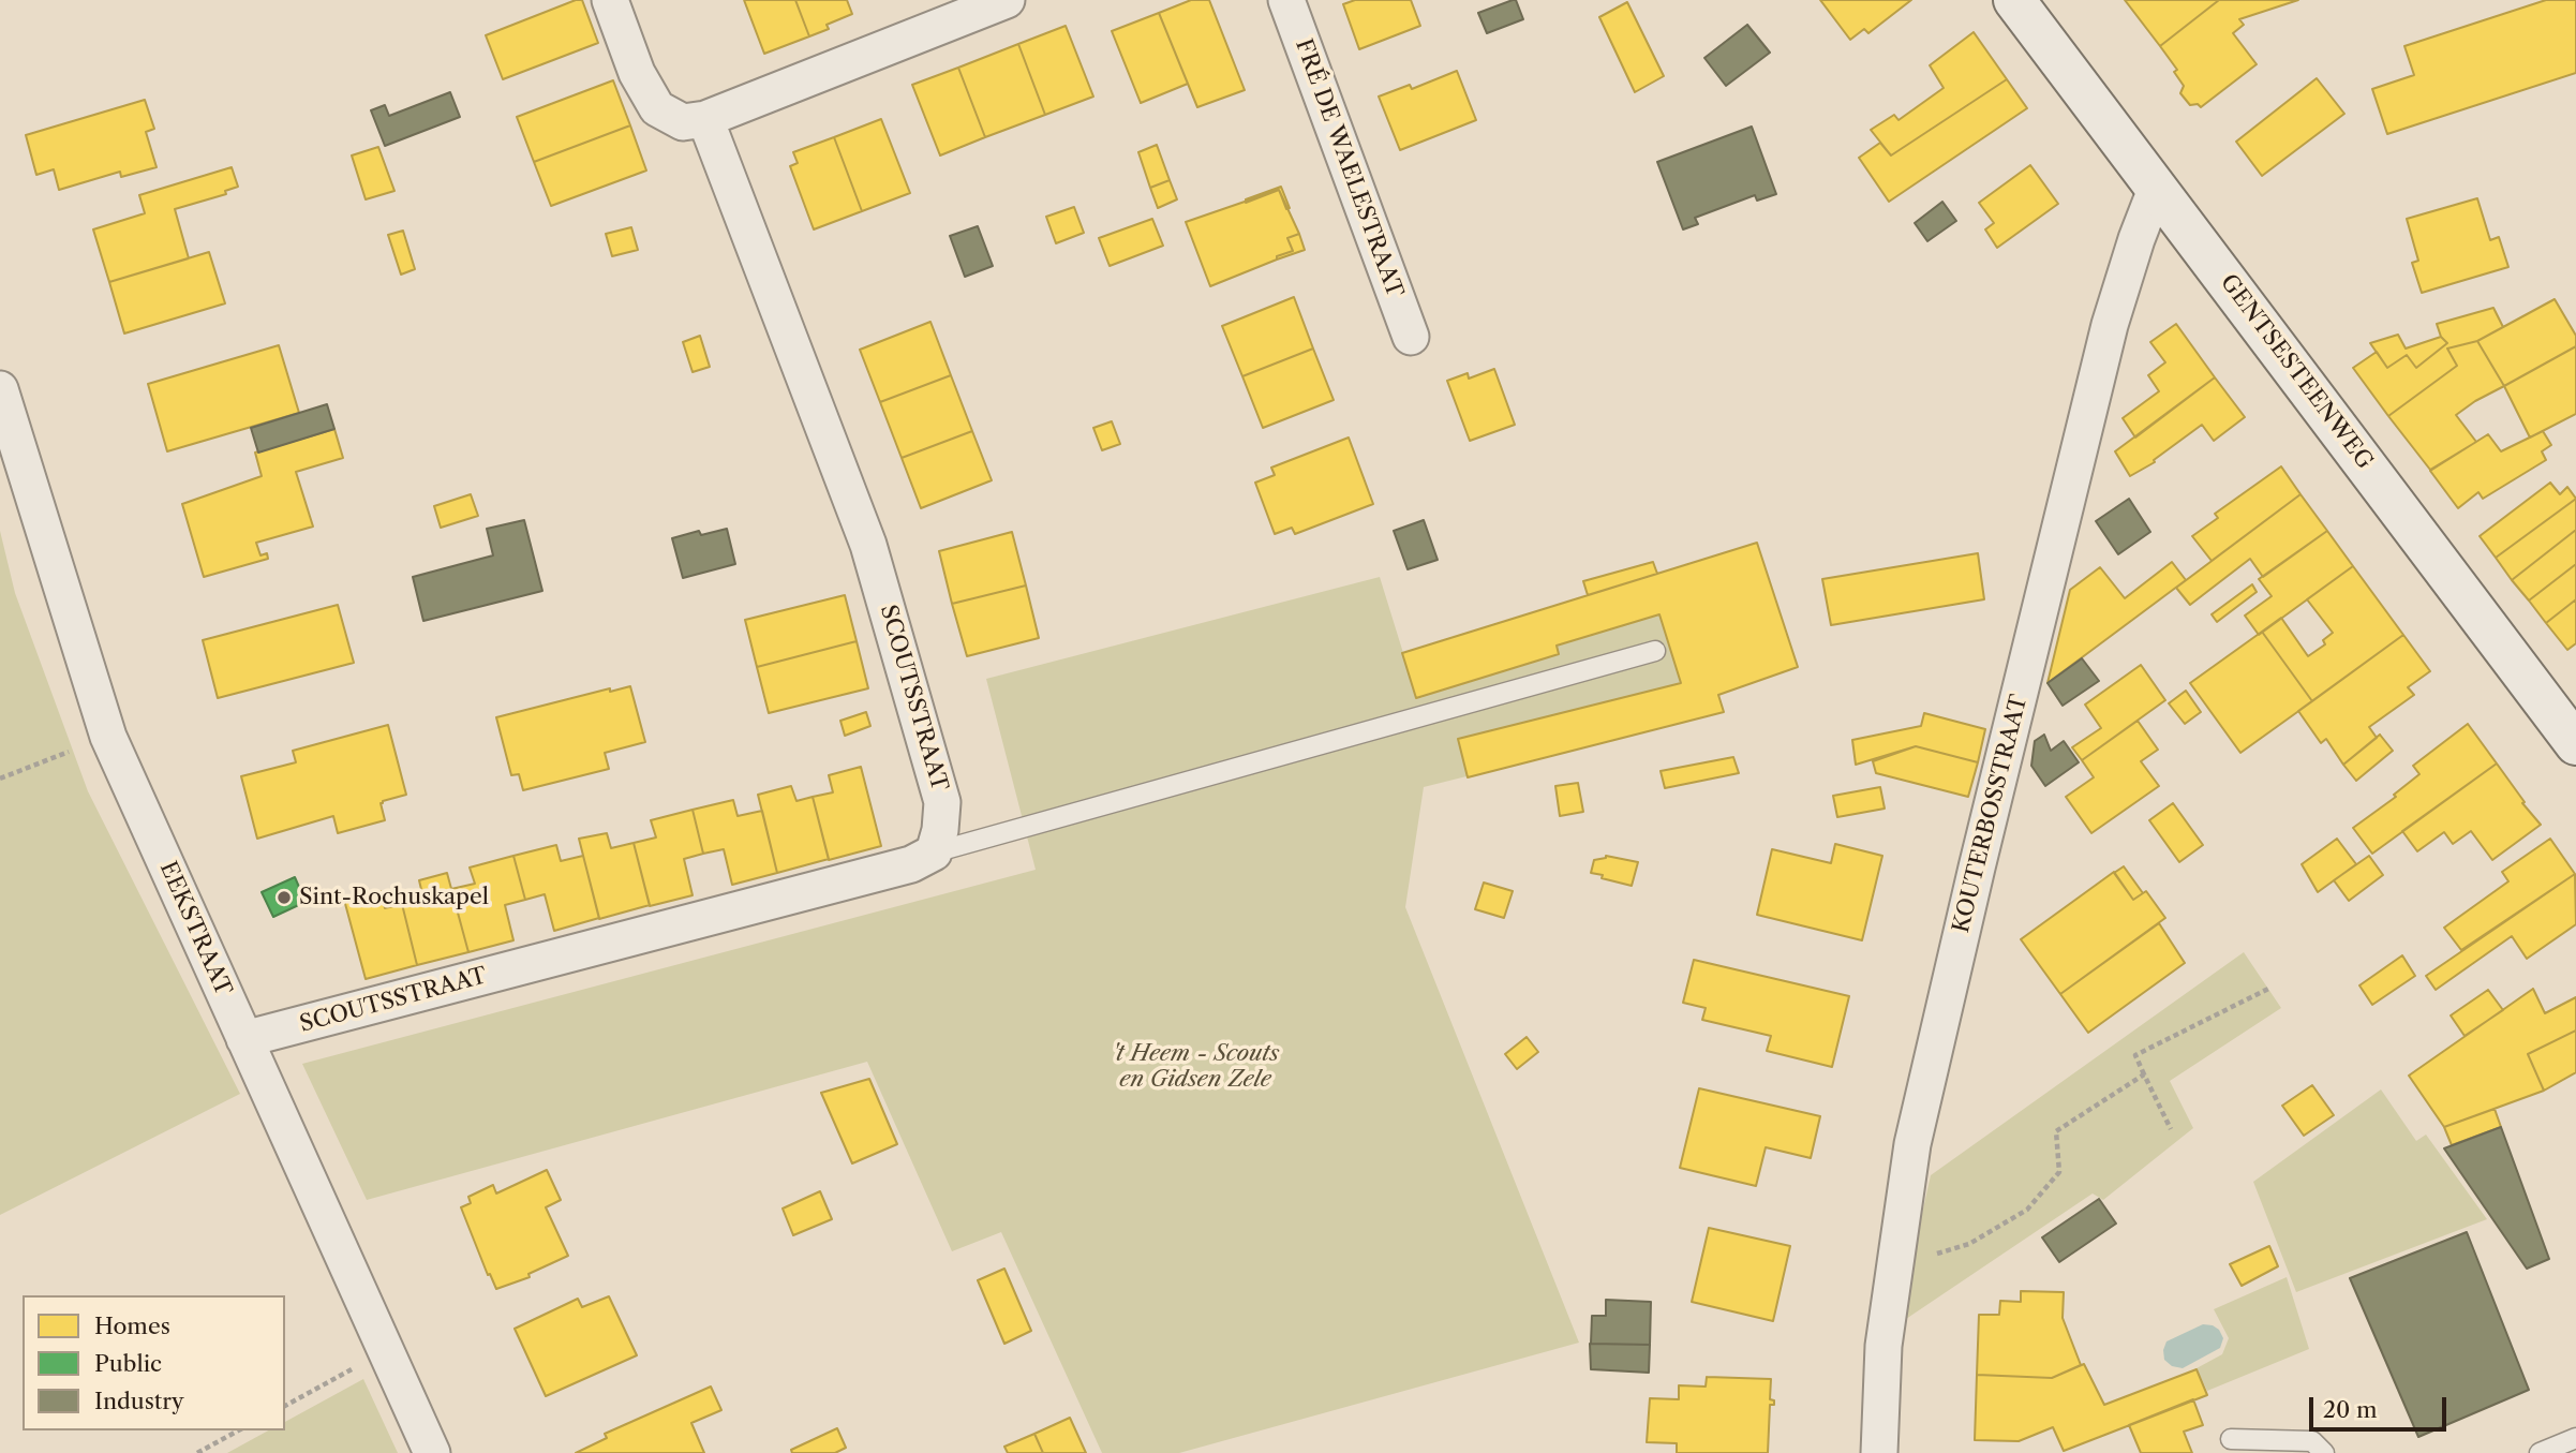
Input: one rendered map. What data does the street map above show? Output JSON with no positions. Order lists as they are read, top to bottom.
{
  "streets": {
    "street": [
      "FRÉ DE WAELESTRAAT",
      "GENTSESTEENWEG",
      "SCOUTSSTRAAT",
      "KOUTERBOSSTRAAT",
      "EEKSTRAAT"
    ]
  },
  "crossings": [
    ["GENTSESTEENWEG", "KOUTERBOSSTRAAT"],
    ["SCOUTSSTRAAT", "EEKSTRAAT"]
  ],
  "parks": ["'t Heem - Scouts en Gidsen Zele"],
  "places": ["Sint-Rochuskapel"],
  "legend": ["Homes", "Public", "Industry"],
  "scale_bar": "20 m"
}
